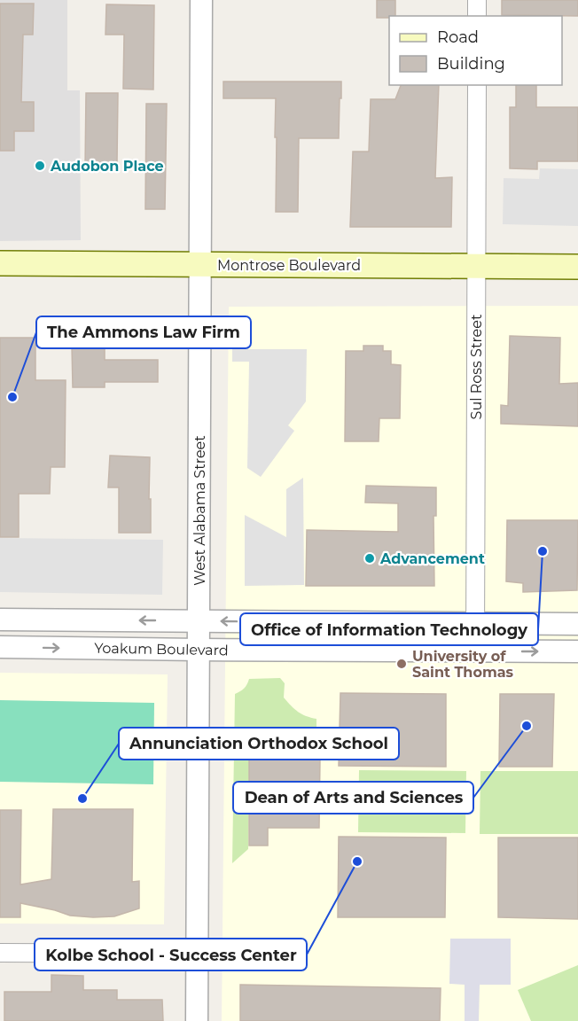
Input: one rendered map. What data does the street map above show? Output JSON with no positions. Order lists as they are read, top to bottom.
{
  "streets": {
    "main road": ["Montrose Boulevard"],
    "street": ["Sul Ross Street", "West Alabama Street", "Yoakum Boulevard"]
  },
  "crossings": [
    ["Montrose Boulevard", "Sul Ross Street"],
    ["Montrose Boulevard", "West Alabama Street"],
    ["Sul Ross Street", "Yoakum Boulevard"],
    ["West Alabama Street", "Yoakum Boulevard"]
  ],
  "places": [
    "Audobon Place",
    "The Ammons Law Firm",
    "Office of Information Technology",
    "Advancement",
    "University of Saint Thomas",
    "Dean of Arts and Sciences",
    "Annunciation Orthodox School",
    "Kolbe School - Success Center"
  ],
  "legend": ["Road", "Building"]
}
